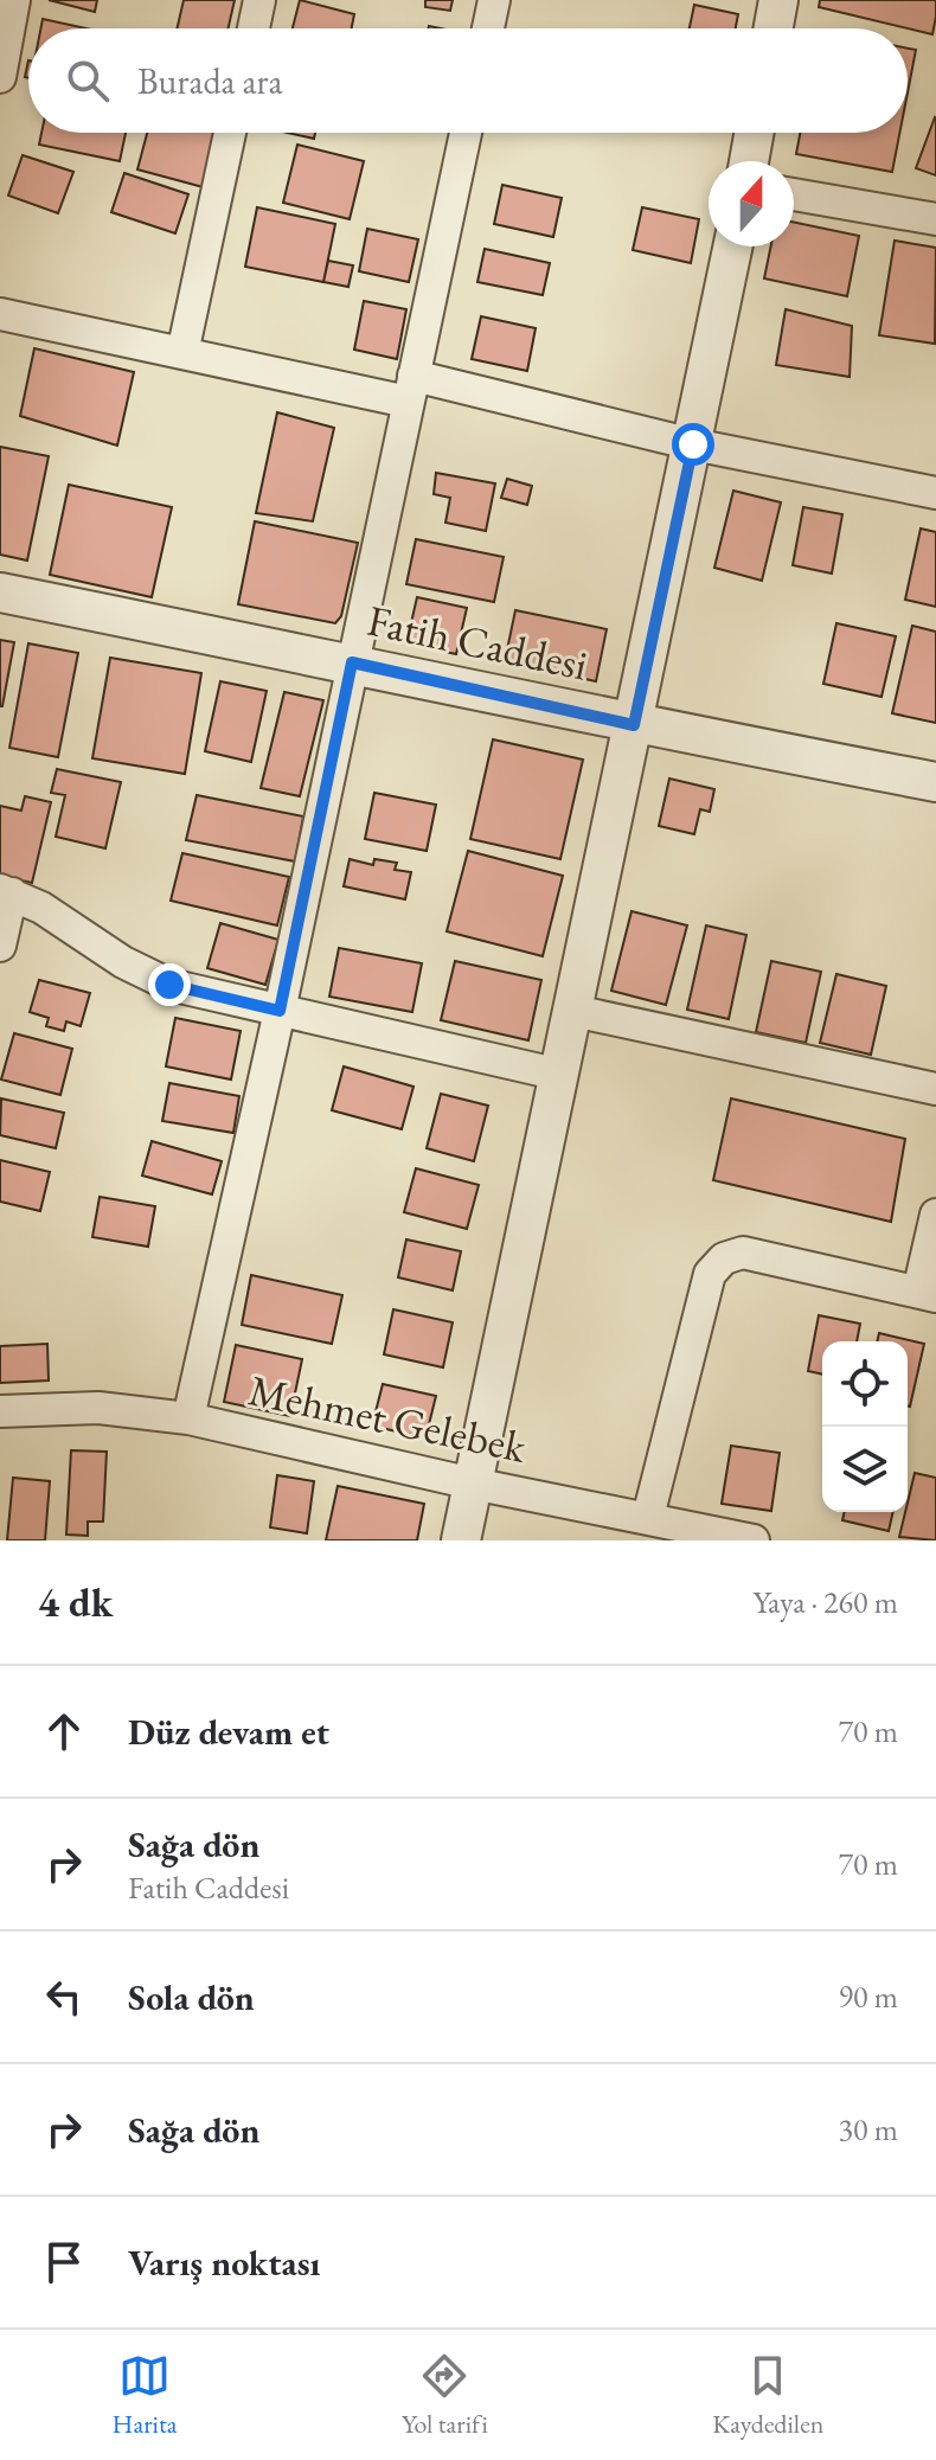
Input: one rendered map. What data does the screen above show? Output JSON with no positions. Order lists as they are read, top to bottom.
{
  "streets": {
    "street": ["Fatih Caddesi", "Mehmet Gelebek"]
  },
  "north": "top",
  "page": {
    "search": "Burada ara",
    "heading": ["4 dk", "Yaya · 260 m"],
    "list": [
      ["Düz devam et", "70 m"],
      ["Sağa dön", "Fatih Caddesi", "70 m"],
      ["Sola dön", "90 m"],
      ["Sağa dön", "30 m"],
      "Varış noktası"
    ],
    "nav": ["Harita", "Yol tarifi", "Kaydedilen"]
  }
}
